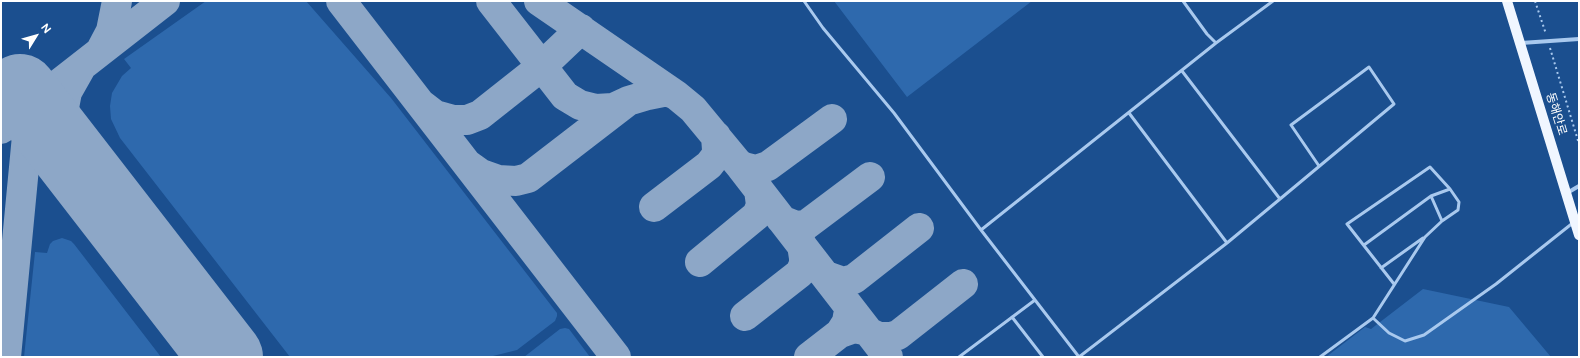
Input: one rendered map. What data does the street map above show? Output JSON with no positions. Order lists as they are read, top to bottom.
{
  "streets": {
    "main road": ["동해안로"]
  },
  "north": "top right"
}
